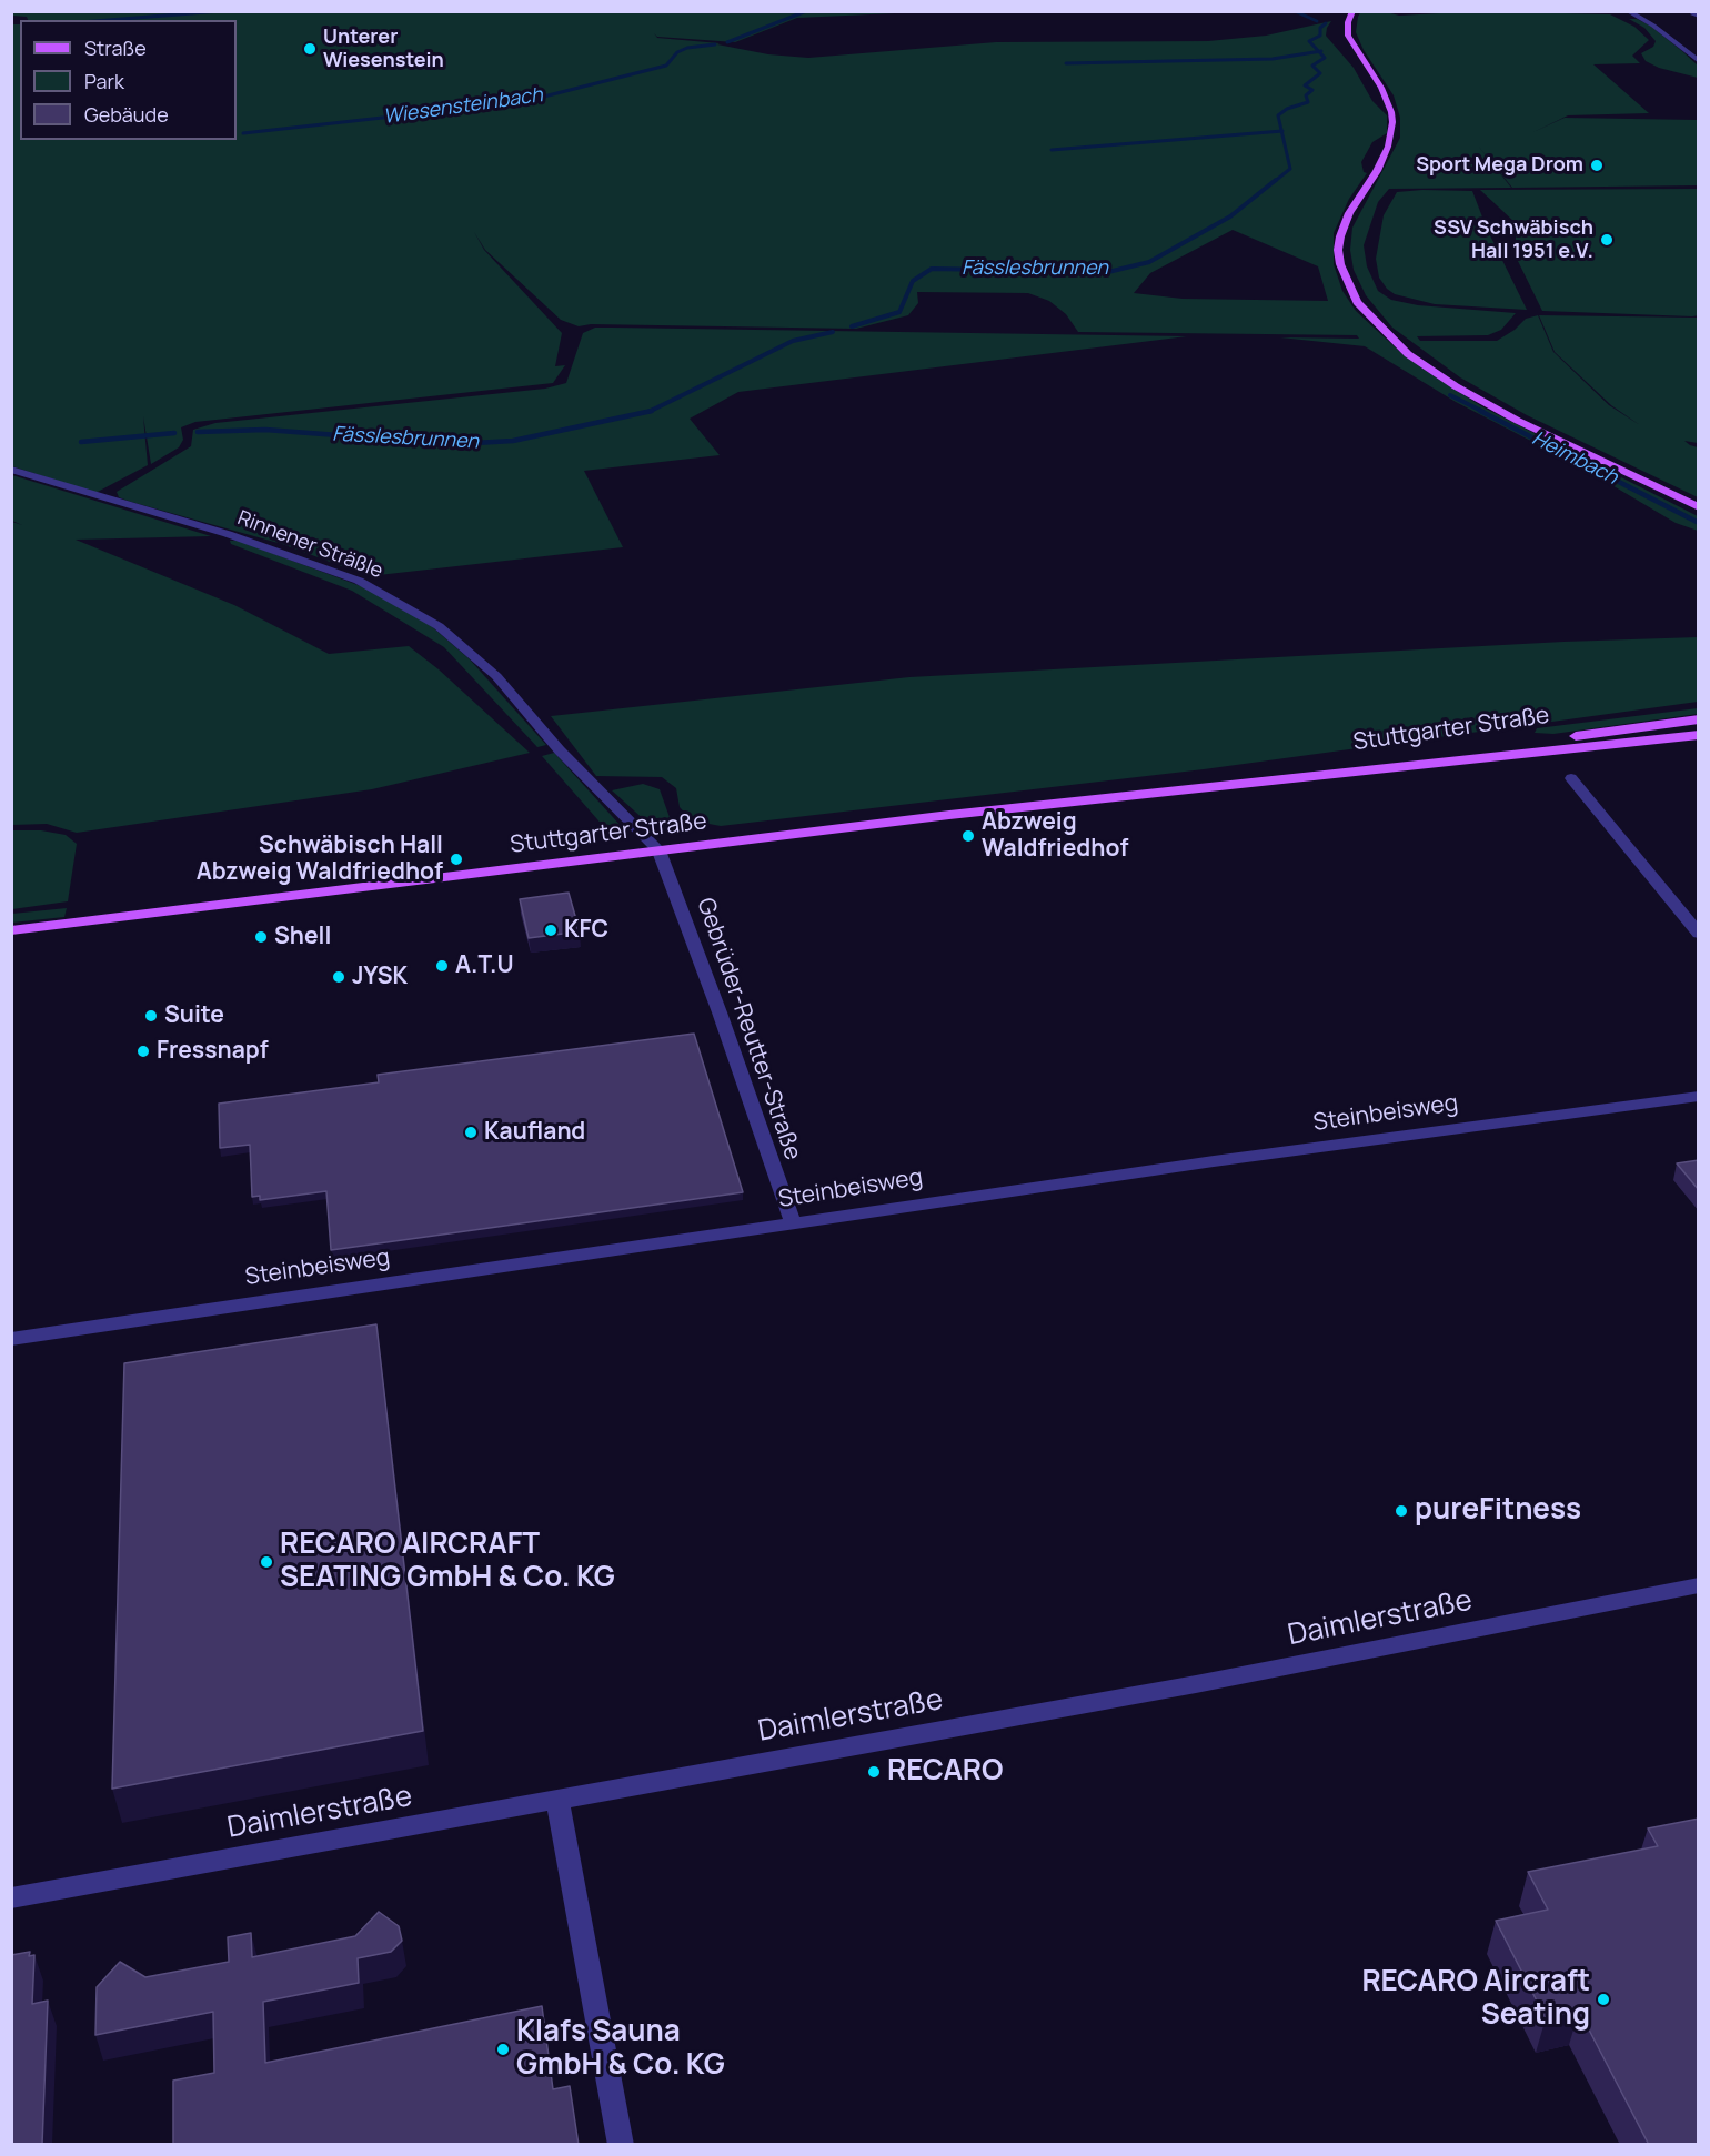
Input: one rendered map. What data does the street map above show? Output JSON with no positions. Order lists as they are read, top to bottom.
{
  "streets": {
    "main road": ["Stuttgarter Straße"],
    "street": [
      "Rinnener Sträßle",
      "Gebrüder-Reutter-Straße",
      "Steinbeisweg",
      "Daimlerstraße"
    ]
  },
  "crossings": [
    ["Rinnener Sträßle", "Stuttgarter Straße"],
    ["Rinnener Sträßle", "Gebrüder-Reutter-Straße"],
    ["Stuttgarter Straße", "Gebrüder-Reutter-Straße"],
    ["Gebrüder-Reutter-Straße", "Steinbeisweg"]
  ],
  "water": ["Wiesensteinbach", "Fässlesbrunnen", "Heimbach"],
  "places": [
    "Unterer Wiesenstein",
    "Sport Mega Drom",
    "SSV Schwäbisch Hall 1951 e.V.",
    "Abzweig Waldfriedhof",
    "Schwäbisch Hall Abzweig Waldfriedhof",
    "KFC",
    "Shell",
    "A.T.U",
    "JYSK",
    "Suite",
    "Fressnapf",
    "Kaufland",
    "pureFitness",
    "RECARO AIRCRAFT SEATING GmbH & Co. KG",
    "RECARO",
    "RECARO Aircraft Seating",
    "Klafs Sauna GmbH & Co. KG"
  ],
  "legend": ["Straße", "Park", "Gebäude"]
}
